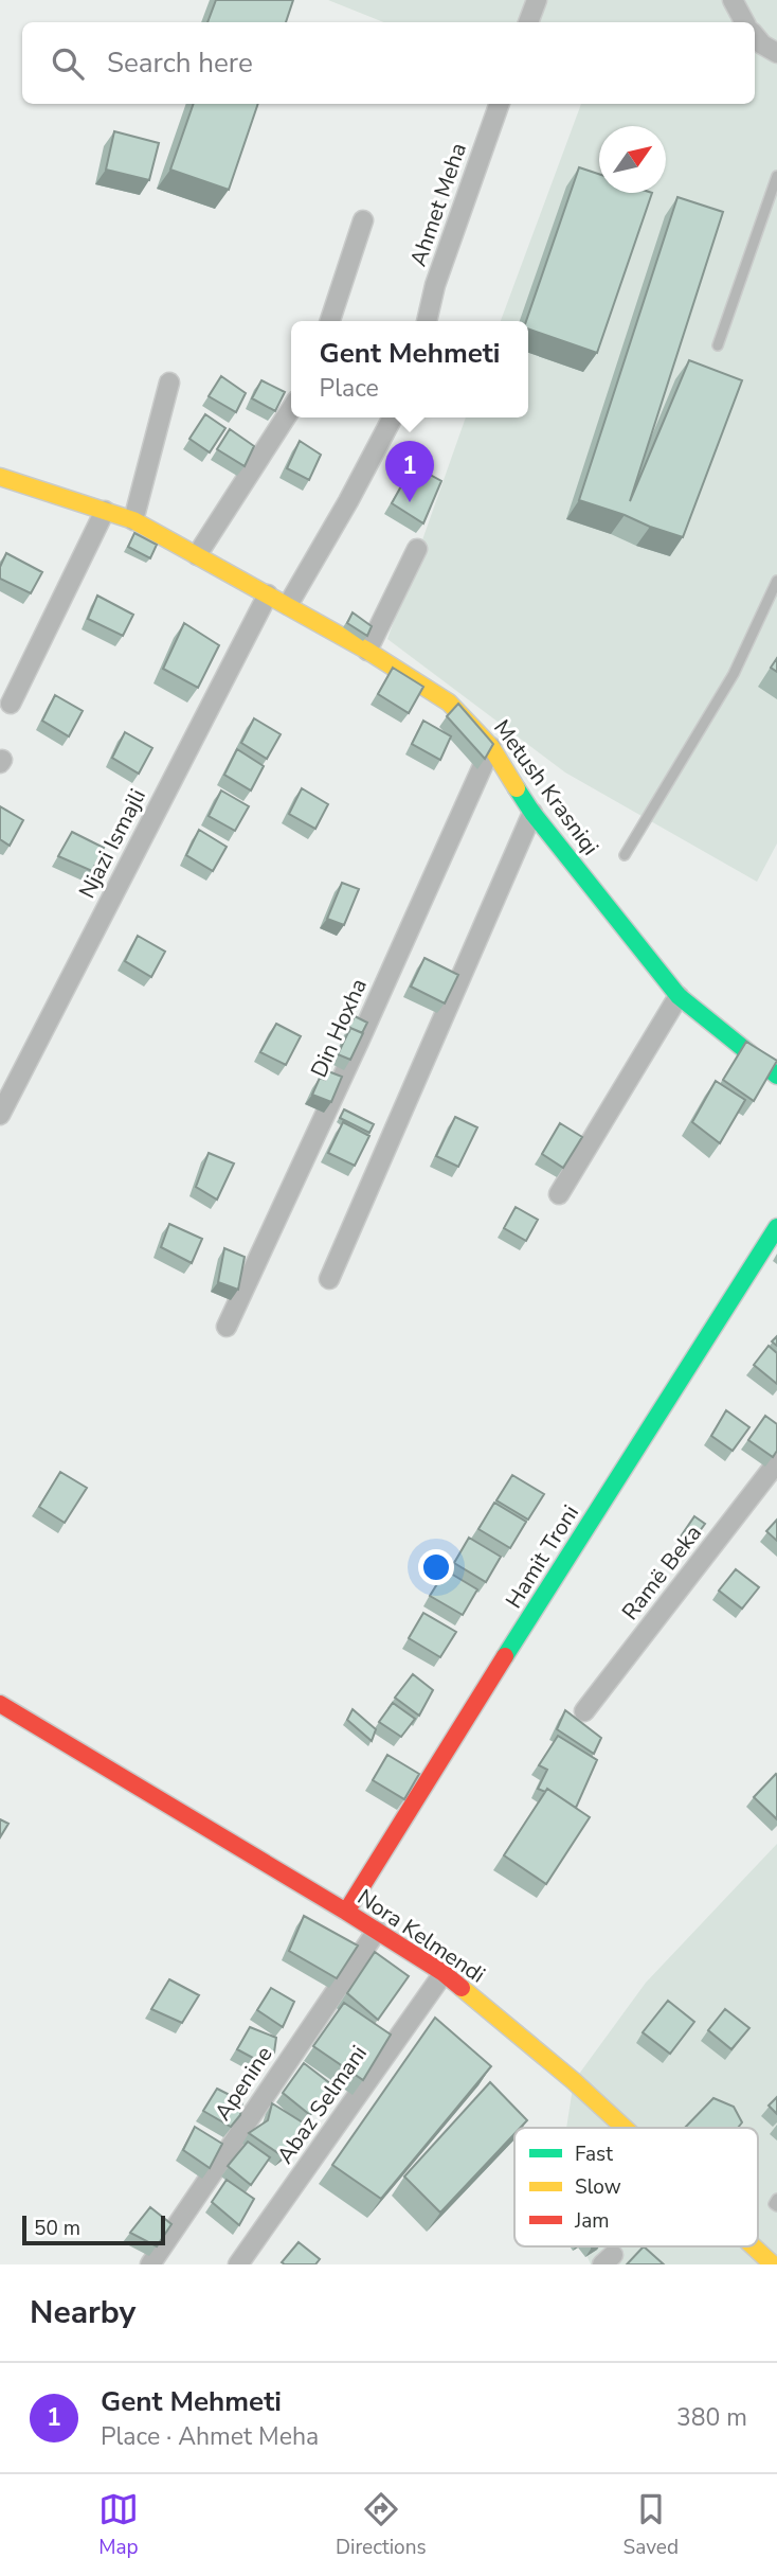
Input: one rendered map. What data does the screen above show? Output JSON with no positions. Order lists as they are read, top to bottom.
{
  "streets": {
    "street": [
      "Ahmet Meha",
      "Metush Krasniqi",
      "Njazi Ismajli",
      "Din Hoxha",
      "Hamit Troni",
      "Ramë Beka",
      "Nora Kelmendi",
      "Apenine",
      "Abaz Selmani"
    ]
  },
  "crossings": [
    ["Metush Krasniqi", "Njazi Ismajli"],
    ["Metush Krasniqi", "Din Hoxha"],
    ["Hamit Troni", "Nora Kelmendi"],
    ["Nora Kelmendi", "Apenine"],
    ["Nora Kelmendi", "Abaz Selmani"]
  ],
  "legend": ["Fast", "Slow", "Jam"],
  "scale_bar": "50 m",
  "north": "top right",
  "page": {
    "search": "Search here",
    "popup": ["Gent Mehmeti", "Place"],
    "pins": "1",
    "scale": "50 m",
    "heading": "Nearby",
    "list": [
      {
        "mark": "1",
        "name": "Gent Mehmeti",
        "note": "Place · Ahmet Meha",
        "value": "380 m"
      }
    ],
    "nav": ["Map", "Directions", "Saved"]
  }
}
